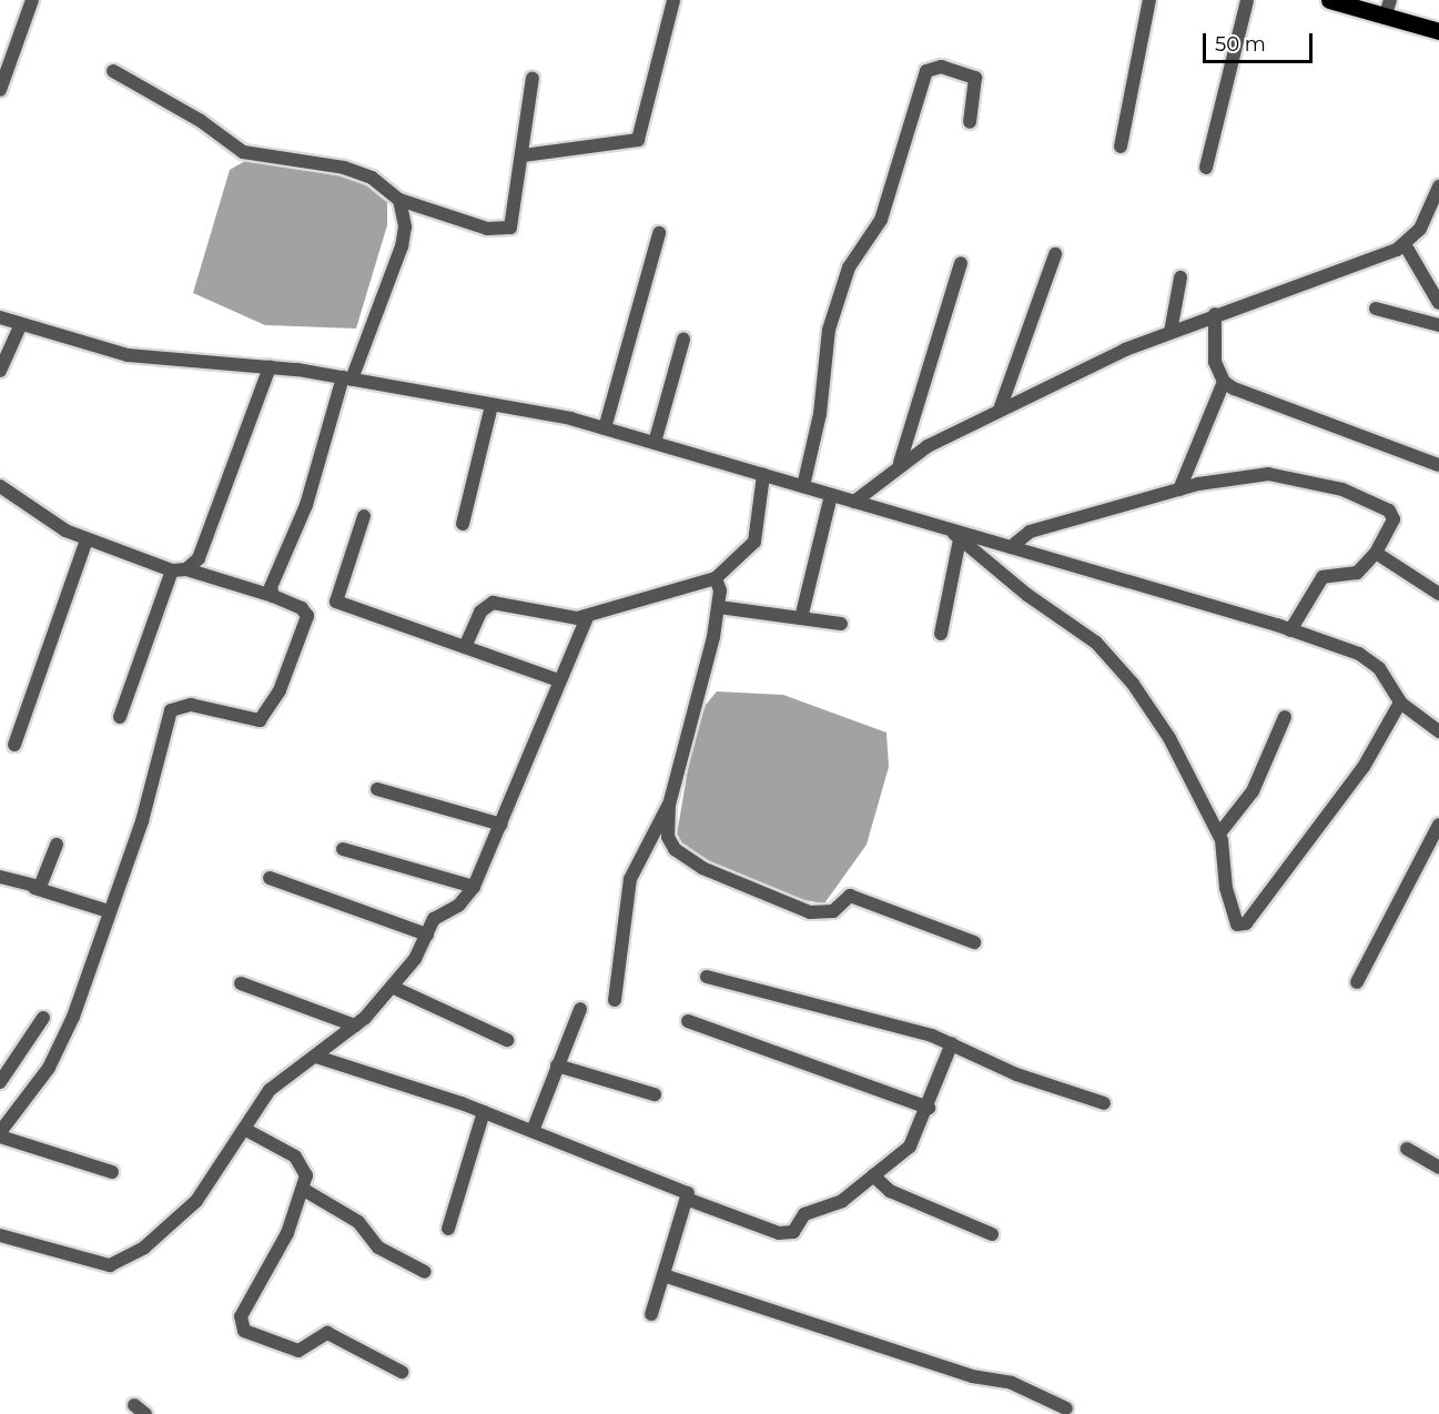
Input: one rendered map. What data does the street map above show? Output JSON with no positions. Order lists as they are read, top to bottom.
{
  "scale_bar": "50 m"
}
